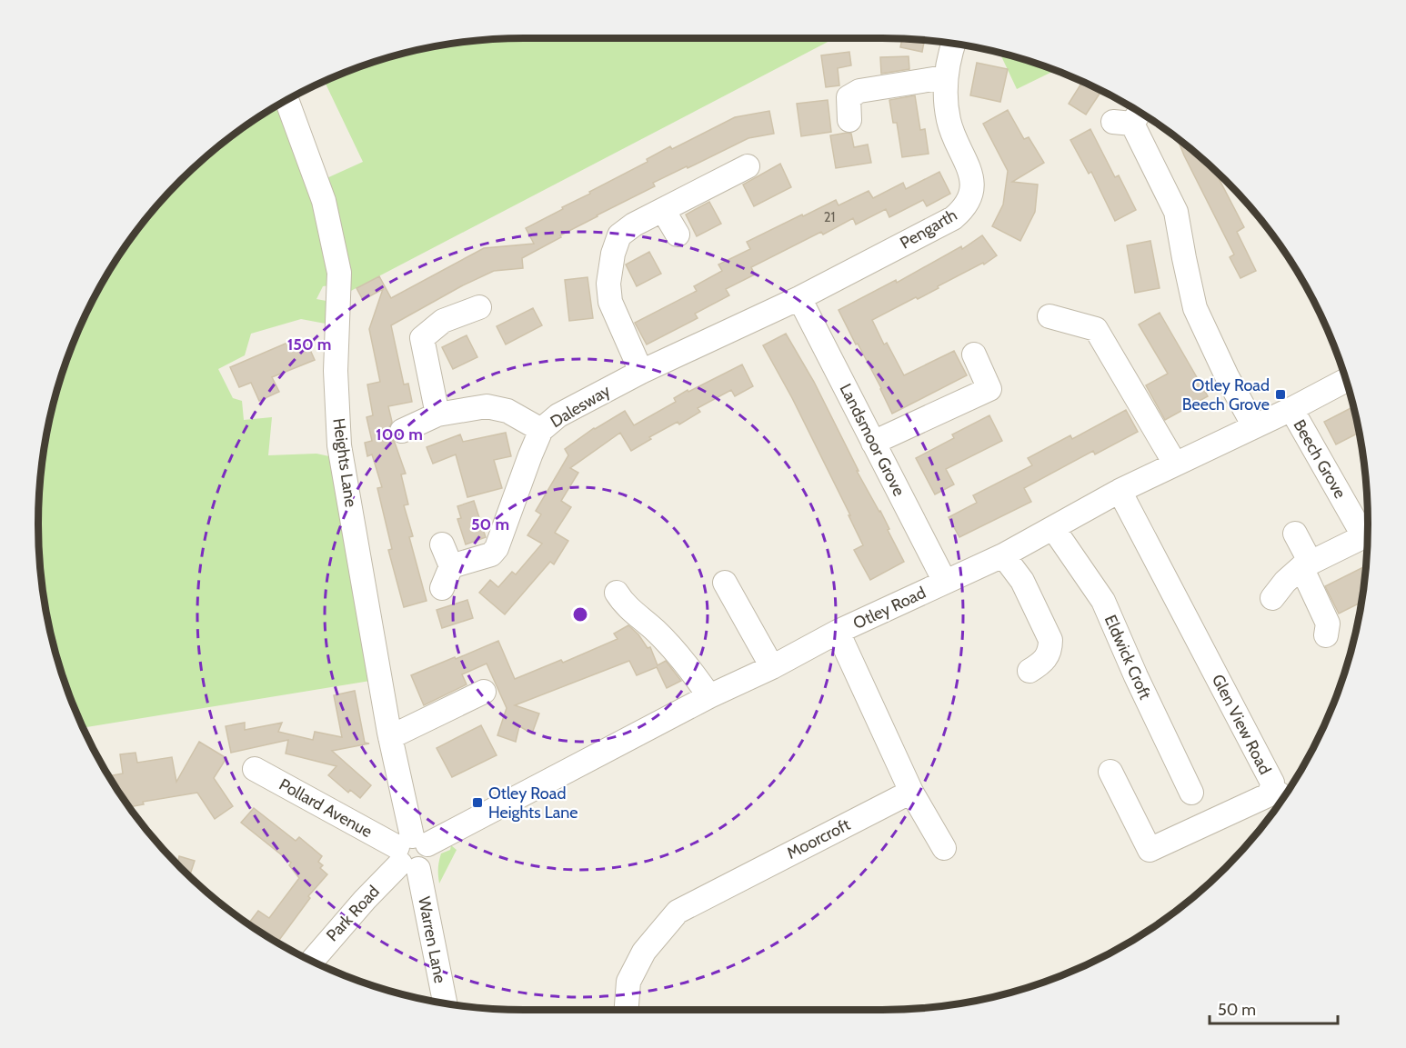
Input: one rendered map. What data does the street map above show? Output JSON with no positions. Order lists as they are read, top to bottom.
{
  "streets": {
    "street": [
      "Pengarth",
      "Dalesway",
      "Landsmoor Grove",
      "Beech Grove",
      "Heights Lane",
      "Otley Road",
      "Eldwick Croft",
      "Glen View Road",
      "Pollard Avenue",
      "Moorcroft",
      "Park Road",
      "Warren Lane"
    ]
  },
  "crossings": [
    ["Pengarth", "Dalesway"],
    ["Pengarth", "Landsmoor Grove"],
    ["Dalesway", "Landsmoor Grove"],
    ["Landsmoor Grove", "Otley Road"],
    ["Beech Grove", "Otley Road"],
    ["Heights Lane", "Otley Road"],
    ["Heights Lane", "Pollard Avenue"],
    ["Heights Lane", "Park Road"],
    ["Heights Lane", "Warren Lane"],
    ["Otley Road", "Eldwick Croft"],
    ["Otley Road", "Glen View Road"],
    ["Otley Road", "Pollard Avenue"],
    ["Otley Road", "Park Road"],
    ["Otley Road", "Warren Lane"],
    ["Pollard Avenue", "Park Road"],
    ["Pollard Avenue", "Warren Lane"],
    ["Park Road", "Warren Lane"]
  ],
  "places": {
    "transit": ["Otley Road Beech Grove", "Otley Road Heights Lane"]
  },
  "house_numbers": ["21"],
  "scale_bar": "50 m",
  "rings": ["150 m", "100 m", "50 m"]
}
